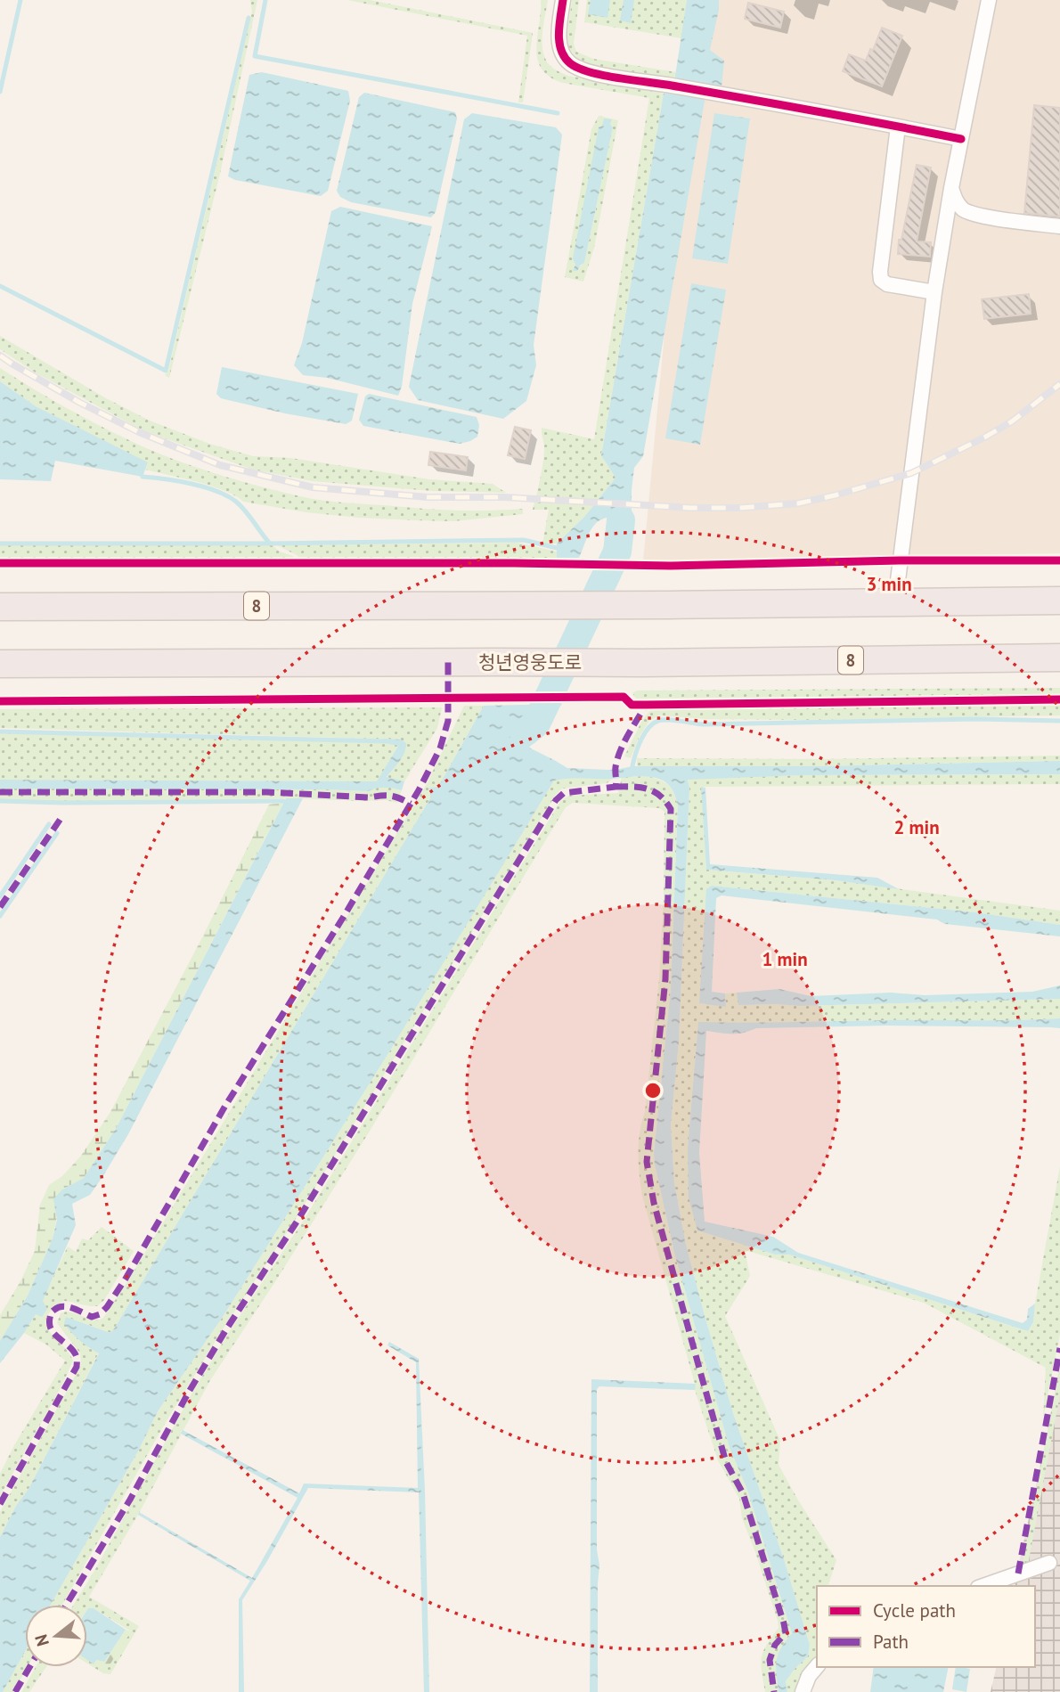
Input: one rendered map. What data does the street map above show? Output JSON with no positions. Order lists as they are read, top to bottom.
{
  "streets": {
    "highway": ["8", "청년영웅도로"]
  },
  "legend": ["Cycle path", "Path"],
  "north": "left",
  "rings": ["3 min", "2 min", "1 min"]
}
